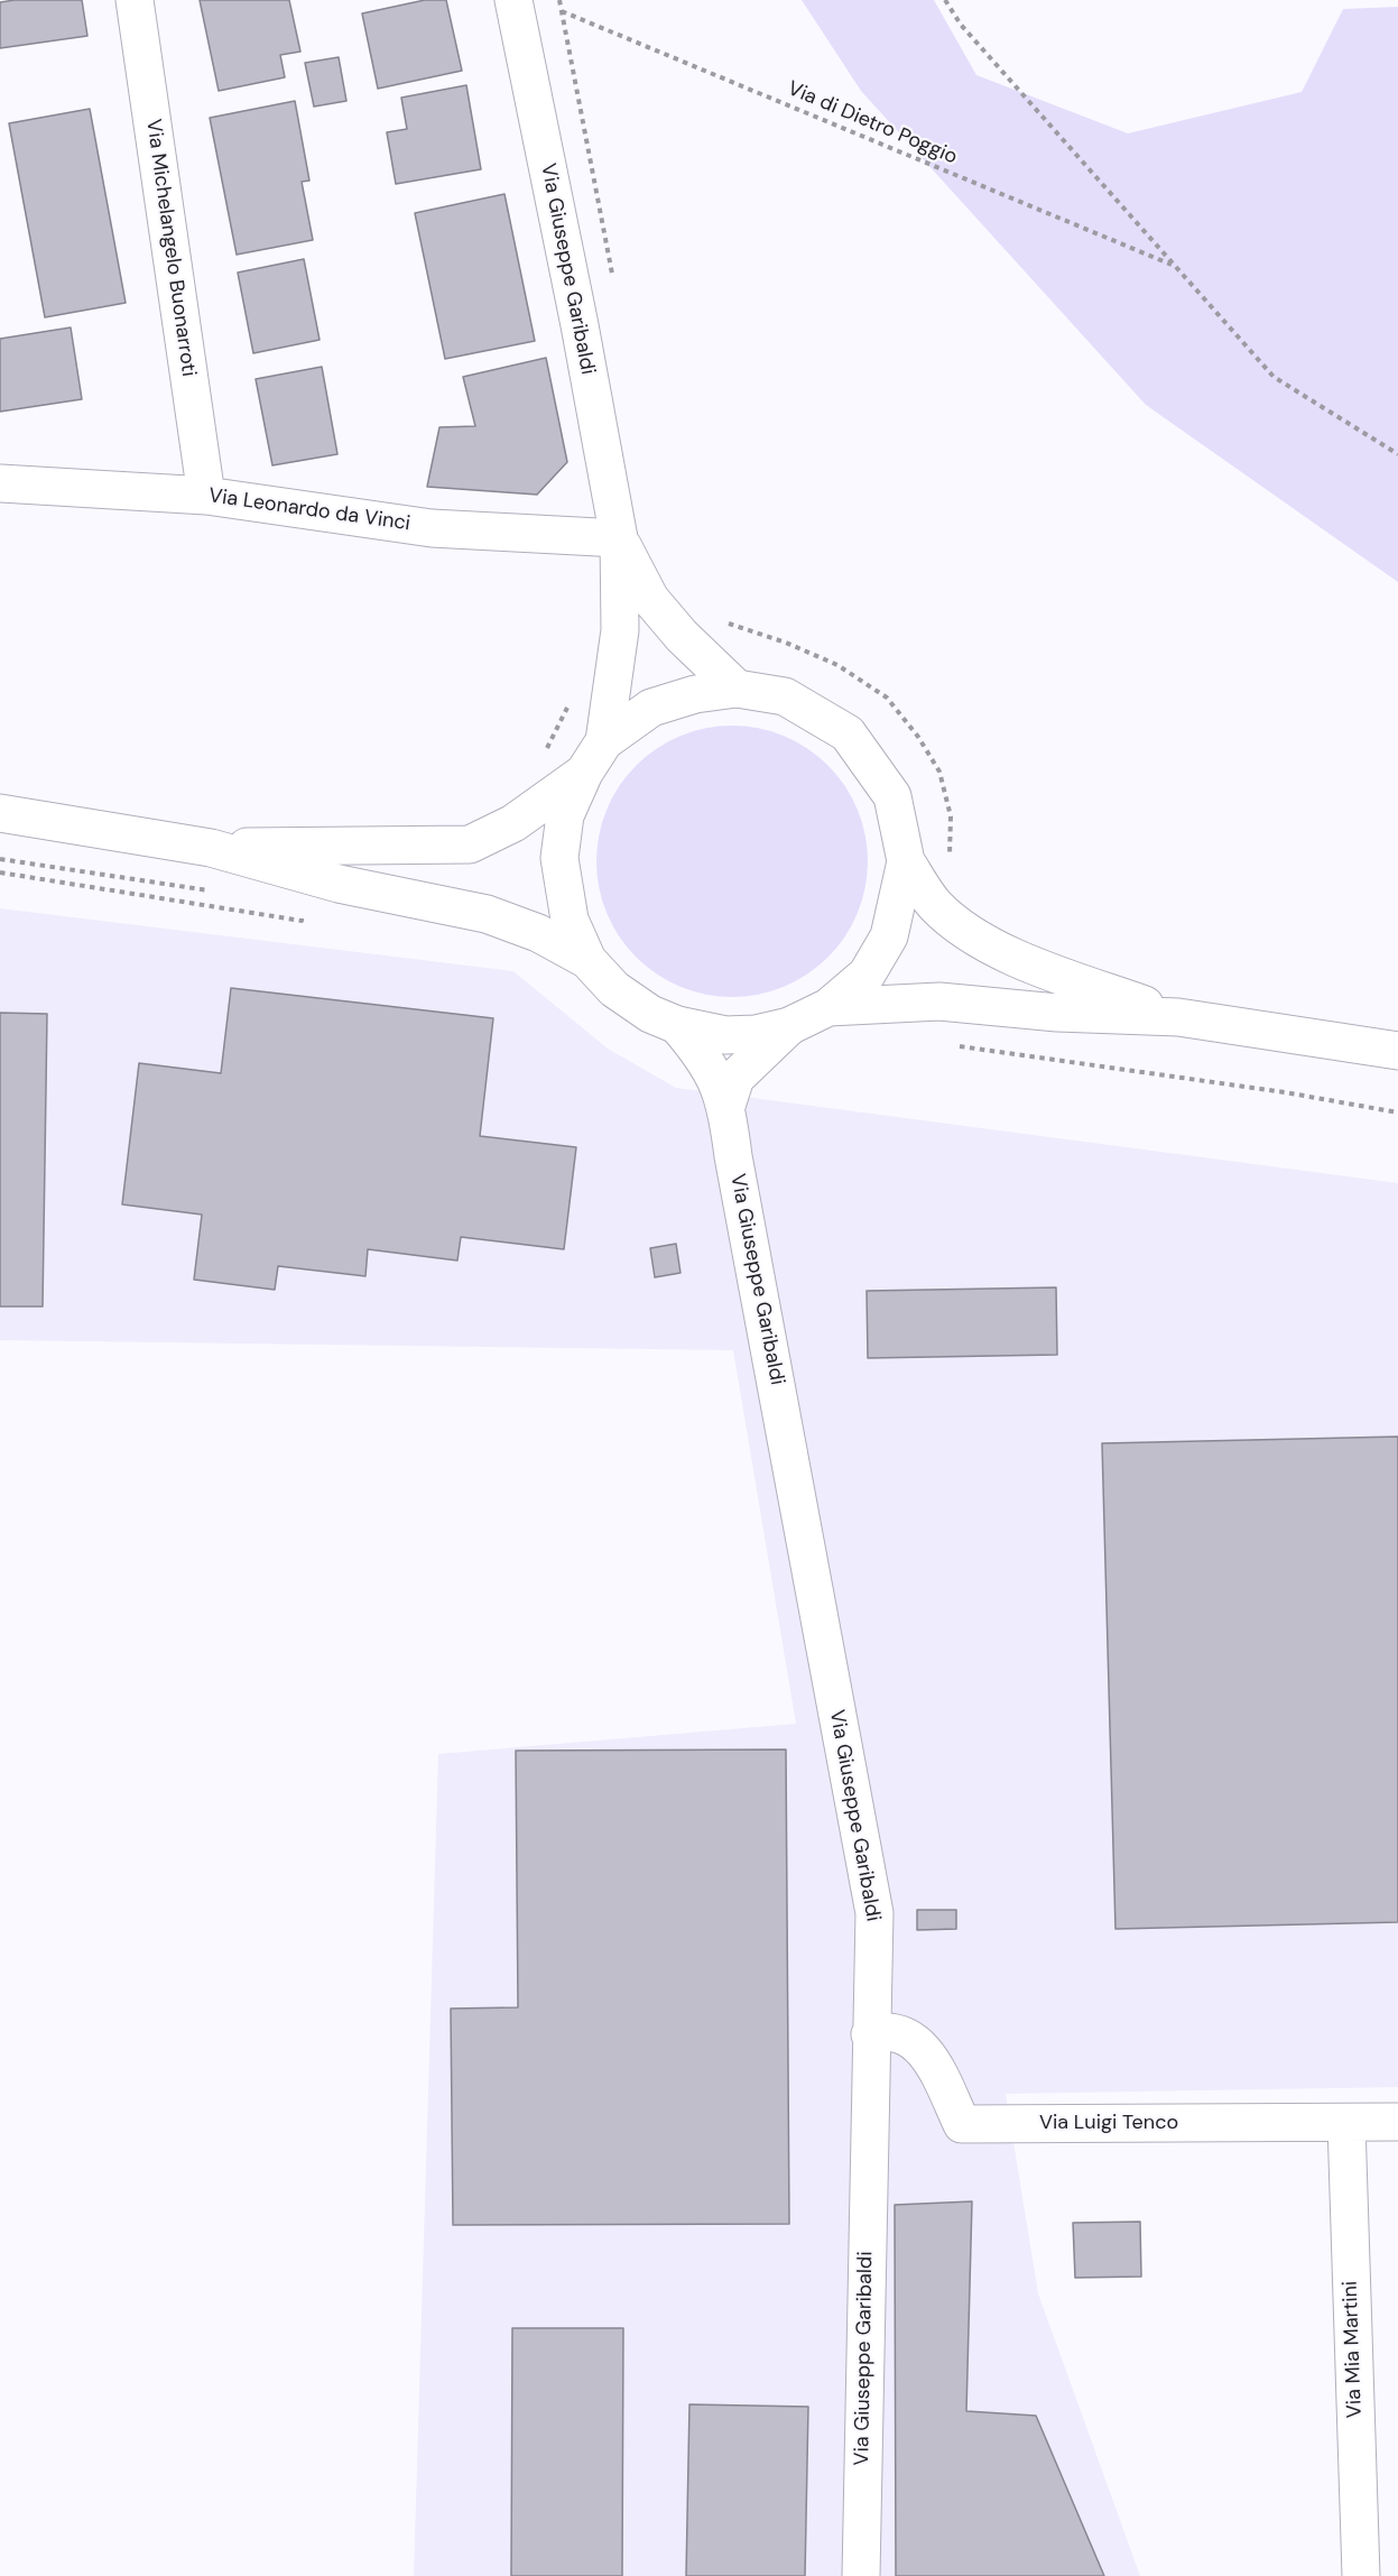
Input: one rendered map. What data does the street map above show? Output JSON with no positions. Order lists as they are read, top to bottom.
{
  "streets": {
    "street": [
      "Via Michelangelo Buonarroti",
      "Via Giuseppe Garibaldi",
      "Via Leonardo da Vinci",
      "Via Luigi Tenco",
      "Via Mia Martini"
    ],
    "path": ["Via di Dietro Poggio"]
  },
  "crossings": [
    ["Via Michelangelo Buonarroti", "Via Leonardo da Vinci"],
    ["Via Giuseppe Garibaldi", "Via Leonardo da Vinci"],
    ["Via Giuseppe Garibaldi", "Via Luigi Tenco"],
    ["Via Luigi Tenco", "Via Mia Martini"]
  ]
}
